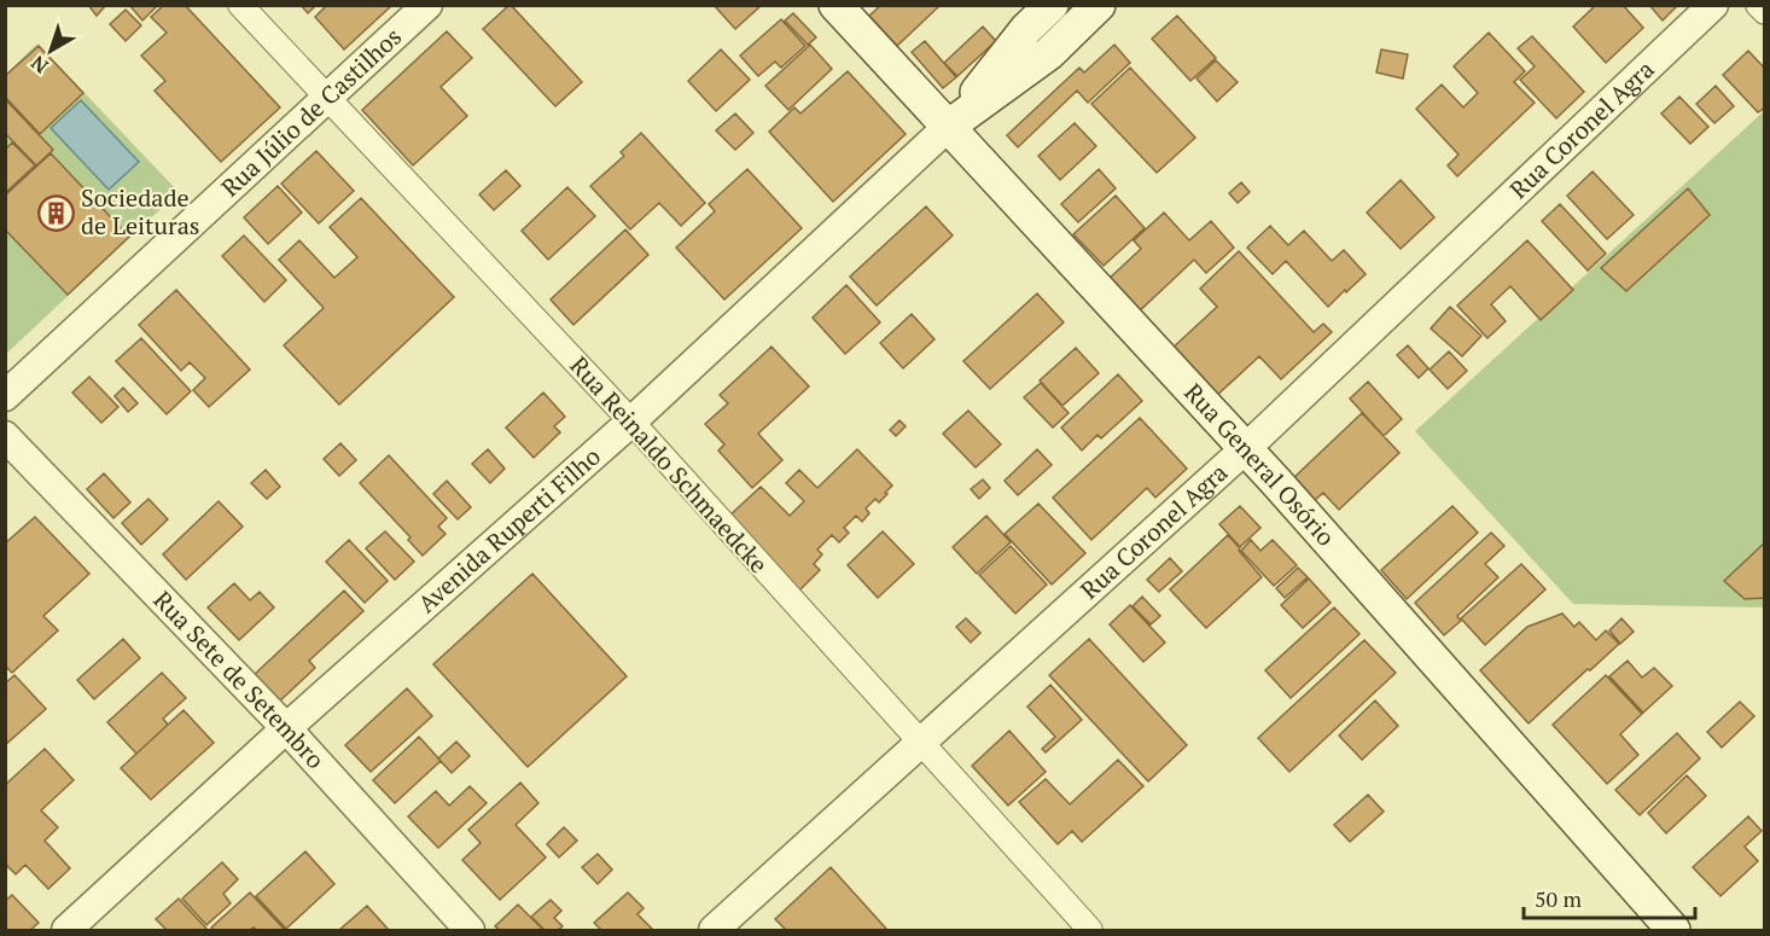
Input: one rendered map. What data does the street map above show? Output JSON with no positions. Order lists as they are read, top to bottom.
{
  "streets": {
    "main road": ["Rua General Osório", "Avenida Ruperti Filho"],
    "street": [
      "Rua Júlio de Castilhos",
      "Rua Coronel Agra",
      "Rua Reinaldo Schmaedcke",
      "Rua Sete de Setembro"
    ]
  },
  "crossings": [
    ["Rua Júlio de Castilhos", "Rua Reinaldo Schmaedcke"],
    ["Rua Coronel Agra", "Rua Reinaldo Schmaedcke"],
    ["Rua Coronel Agra", "Rua General Osório"],
    ["Rua Reinaldo Schmaedcke", "Avenida Ruperti Filho"],
    ["Rua General Osório", "Avenida Ruperti Filho"],
    ["Avenida Ruperti Filho", "Rua Sete de Setembro"]
  ],
  "places": {
    "building": ["Sociedade de Leituras"]
  },
  "scale_bar": "50 m",
  "north": "bottom left"
}
